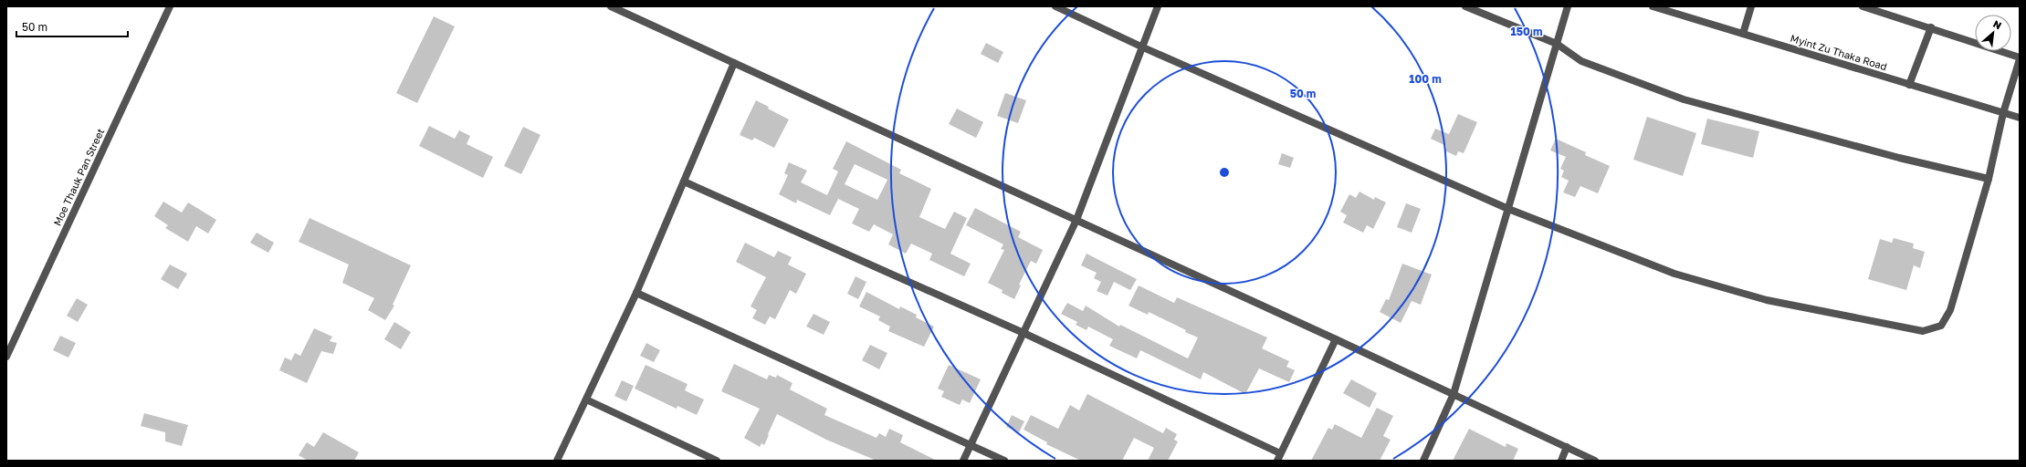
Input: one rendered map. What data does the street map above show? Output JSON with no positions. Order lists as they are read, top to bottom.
{
  "streets": {
    "street": ["Myint Zu Thaka Road", "Moe Thauk Pan Street"]
  },
  "scale_bar": "50 m",
  "north": "top right",
  "rings": ["150 m", "100 m", "50 m"]
}
